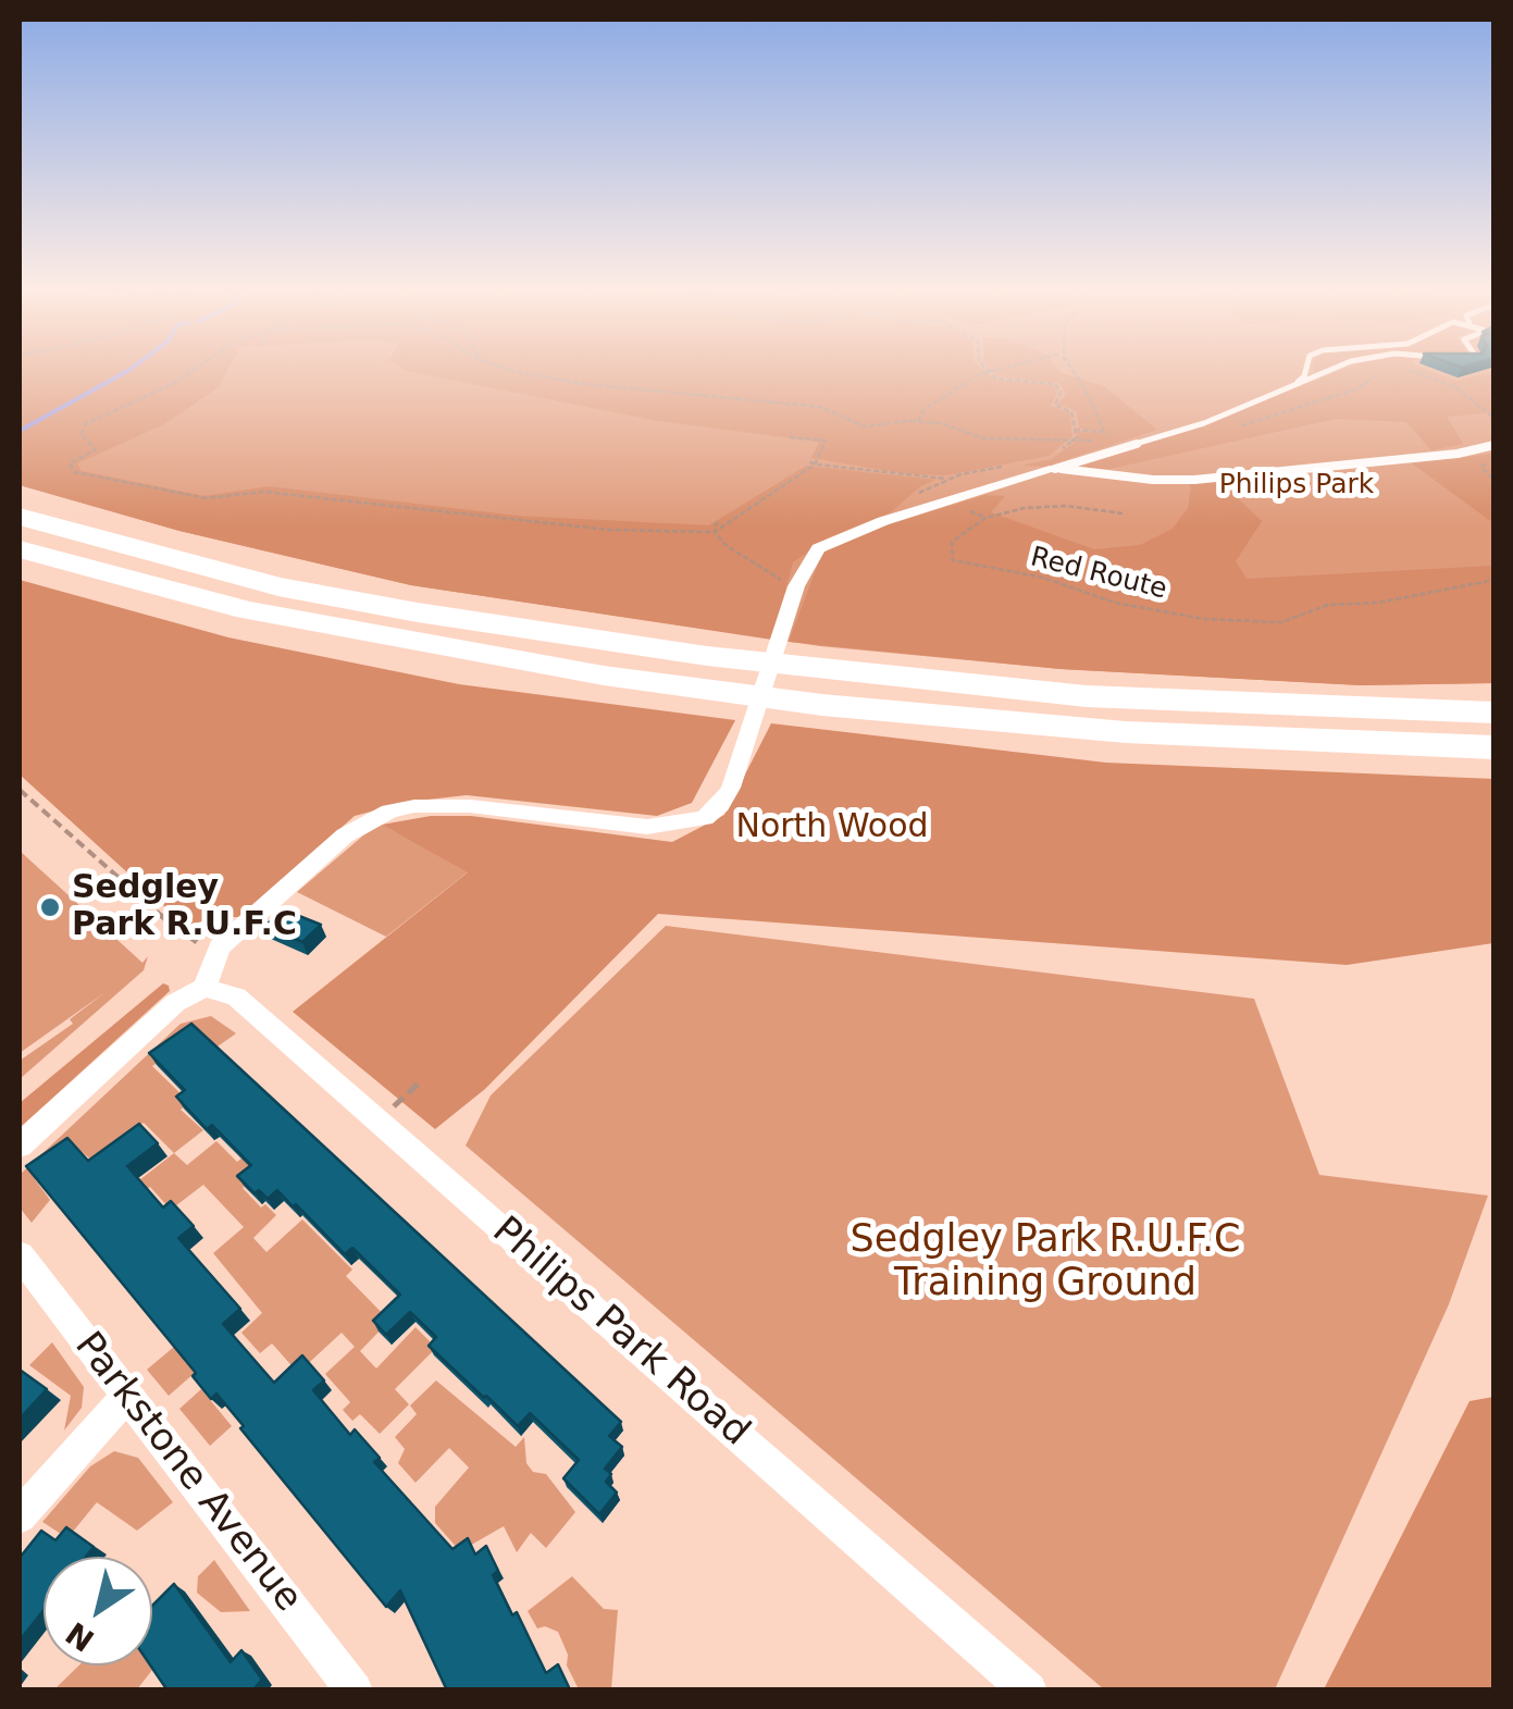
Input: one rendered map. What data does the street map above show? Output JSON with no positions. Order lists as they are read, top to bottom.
{
  "streets": {
    "street": ["Philips Park Road", "Parkstone Avenue"],
    "path": ["Red Route"]
  },
  "parks": ["Philips Park", "North Wood", "Sedgley Park R.U.F.C Training Ground"],
  "places": ["Sedgley Park R.U.F.C"],
  "north": "bottom left"
}
